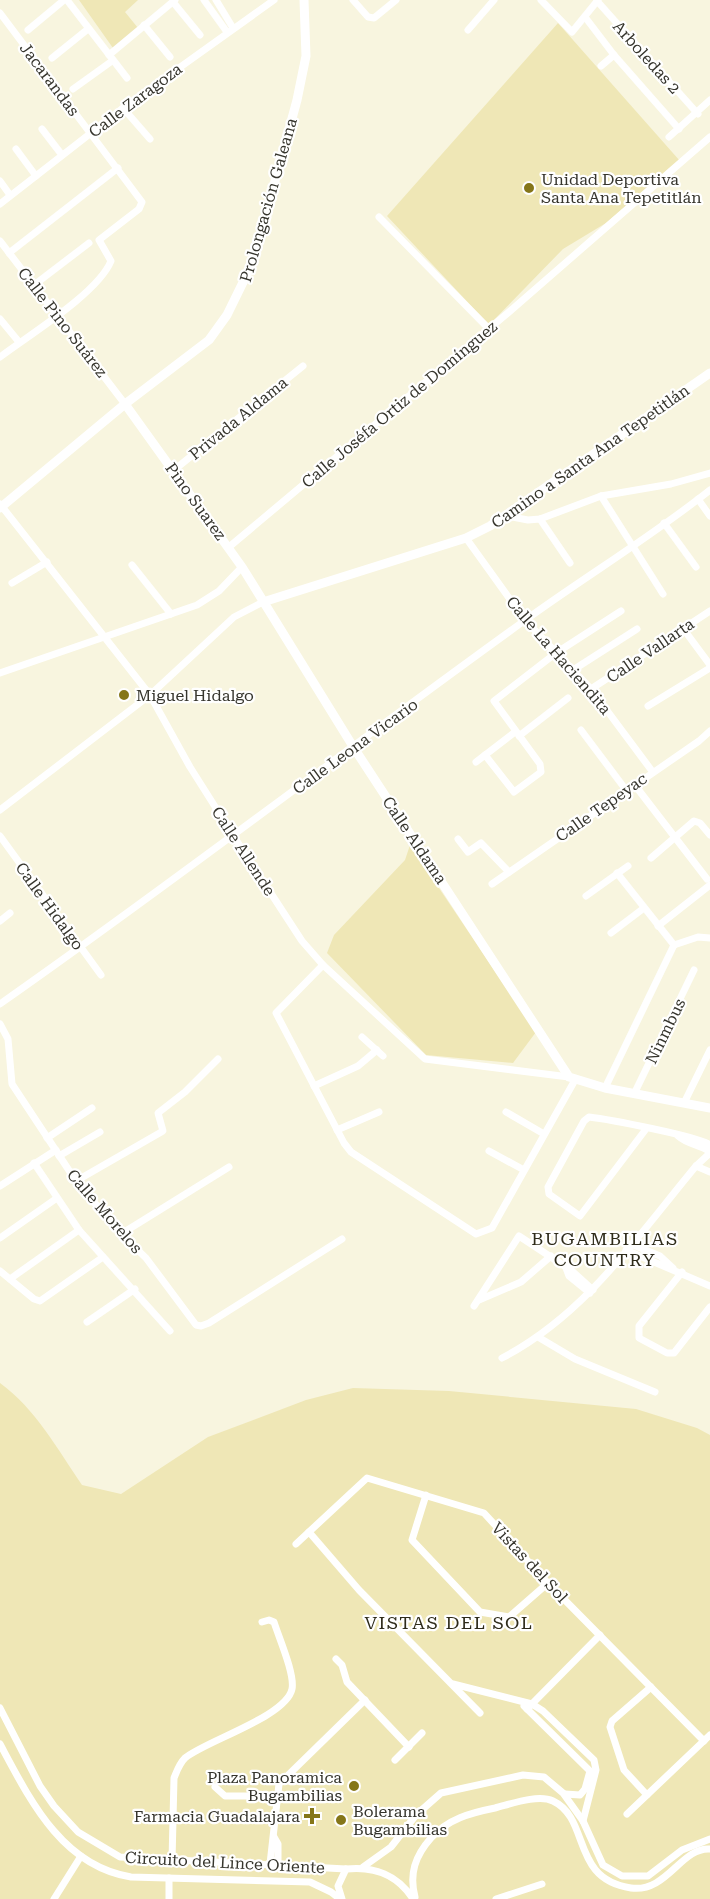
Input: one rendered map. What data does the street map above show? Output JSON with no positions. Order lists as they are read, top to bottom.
{
  "streets": {
    "street": [
      "Arboledas 2",
      "Jacarandas",
      "Calle Zaragoza",
      "Prolongación Galeana",
      "Calle Pino Suárez",
      "Calle Joséfa Ortiz de Domínguez",
      "Privada Aldama",
      "Camino a Santa Ana Tepetitlán",
      "Pino Suarez",
      "Calle Vallarta",
      "Calle La Haciendita",
      "Calle Leona Vicario",
      "Calle Tepeyac",
      "Calle Aldama",
      "Calle Allende",
      "Calle Hidalgo",
      "Ninmbus",
      "Calle Morelos",
      "Vistas del Sol",
      "Circuito del Lince Oriente"
    ]
  },
  "crossings": [
    ["Jacarandas", "Calle Zaragoza"],
    ["Jacarandas", "Calle Pino Suárez"],
    ["Prolongación Galeana", "Calle Pino Suárez"],
    ["Prolongación Galeana", "Pino Suarez"],
    ["Prolongación Galeana", "Calle Allende"],
    ["Calle Pino Suárez", "Pino Suarez"],
    ["Calle Joséfa Ortiz de Domínguez", "Pino Suarez"],
    ["Privada Aldama", "Pino Suarez"],
    ["Camino a Santa Ana Tepetitlán", "Pino Suarez"],
    ["Camino a Santa Ana Tepetitlán", "Calle La Haciendita"],
    ["Camino a Santa Ana Tepetitlán", "Calle Aldama"],
    ["Pino Suarez", "Calle Aldama"],
    ["Calle Vallarta", "Calle La Haciendita"],
    ["Calle La Haciendita", "Calle Leona Vicario"],
    ["Calle La Haciendita", "Calle Tepeyac"],
    ["Calle Leona Vicario", "Calle Aldama"],
    ["Calle Leona Vicario", "Calle Allende"],
    ["Calle Leona Vicario", "Calle Hidalgo"],
    ["Calle Aldama", "Calle Allende"]
  ],
  "districts": ["BUGAMBILIAS COUNTRY", "VISTAS DEL SOL"],
  "places": {
    "other": [
      "Unidad Deportiva Santa Ana Tepetitlán",
      "Miguel Hidalgo",
      "Plaza Panoramica Bugambilias",
      "Bolerama Bugambilias"
    ],
    "health": ["Farmacia Guadalajara"]
  }
}
